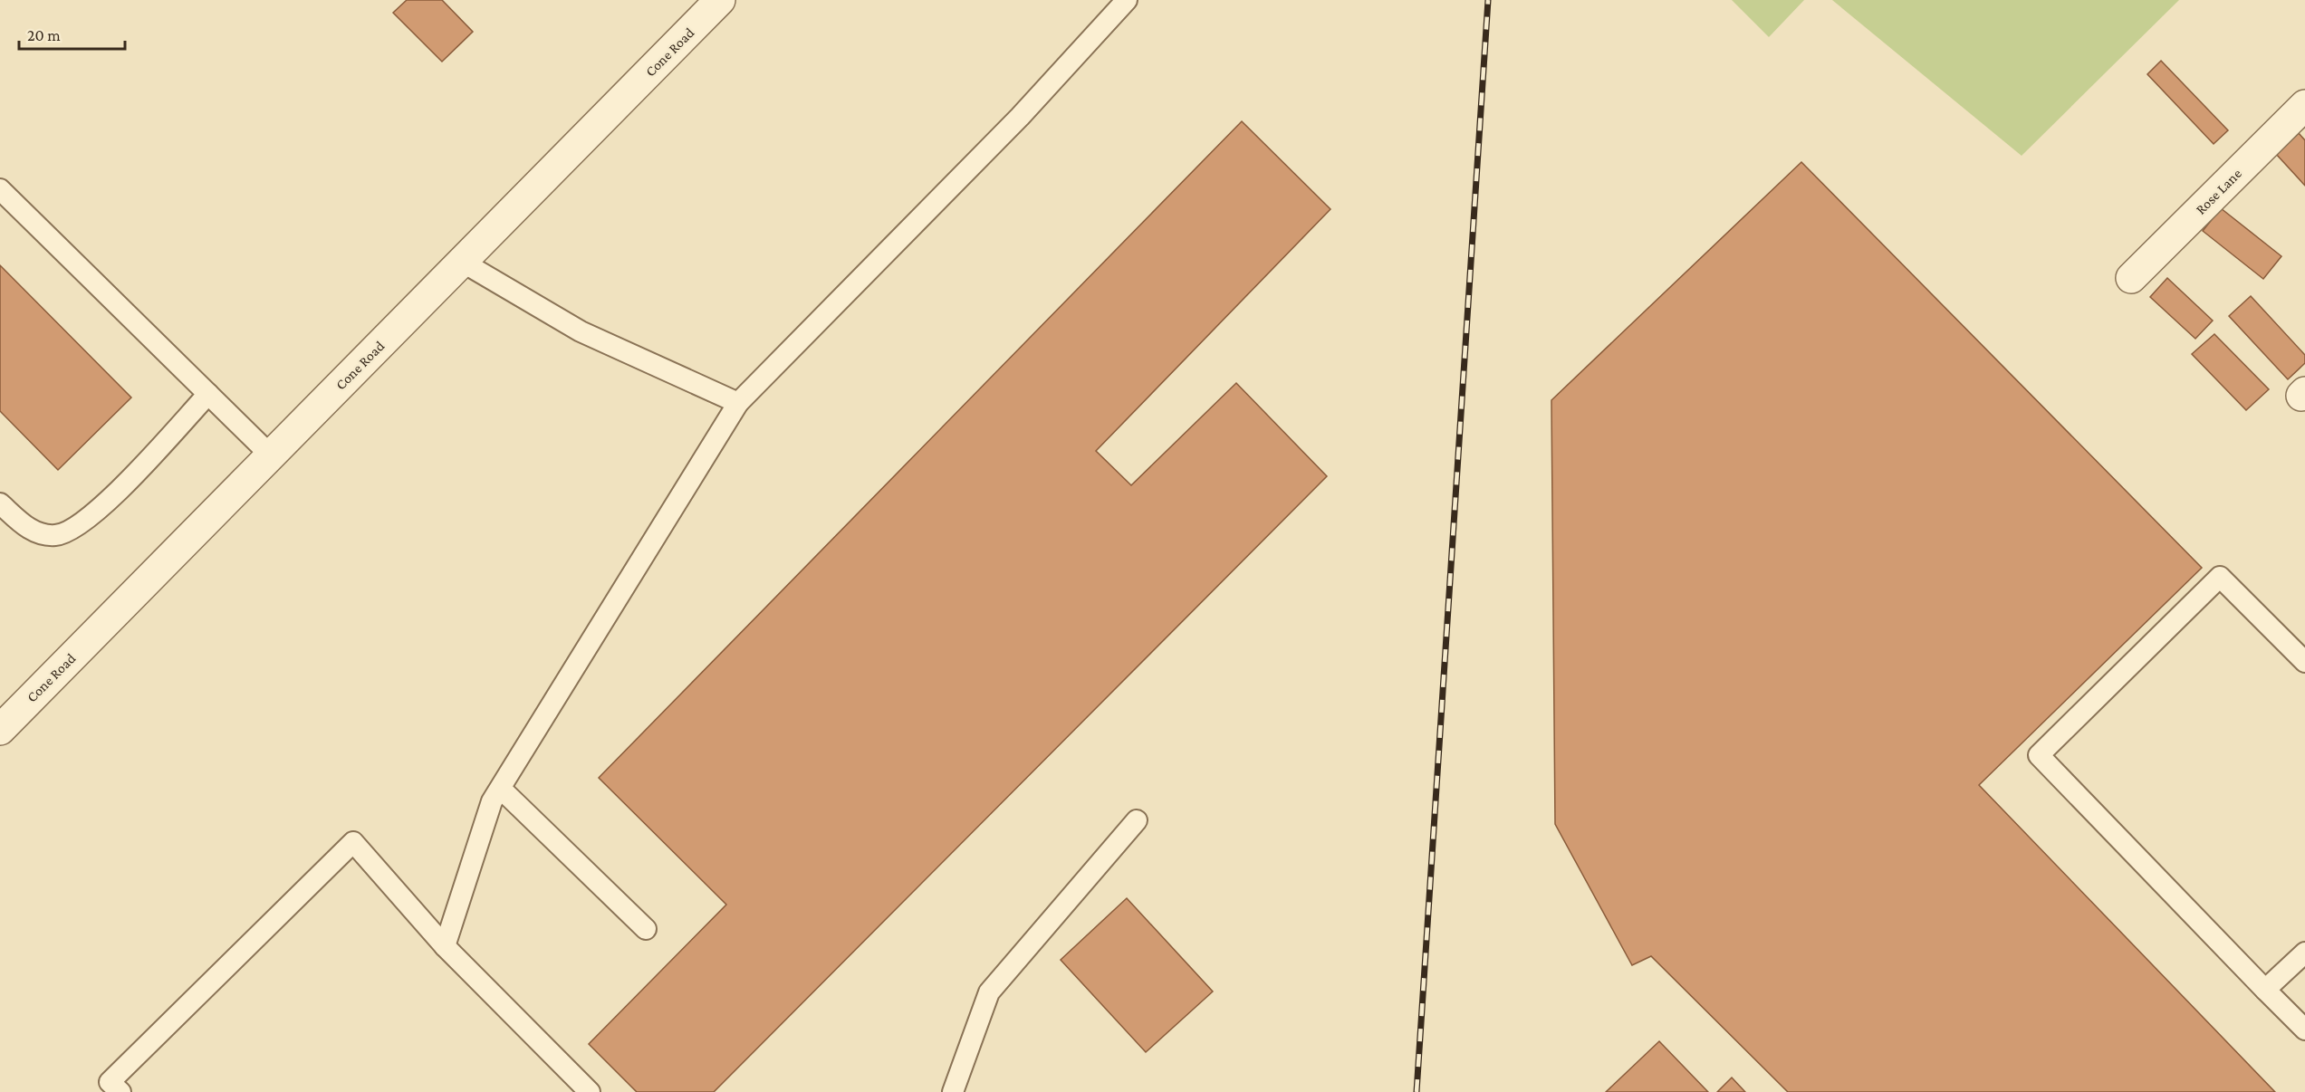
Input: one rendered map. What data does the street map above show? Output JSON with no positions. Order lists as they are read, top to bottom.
{
  "streets": {
    "street": ["Cone Road", "Rose Lane"]
  },
  "scale_bar": "20 m"
}
